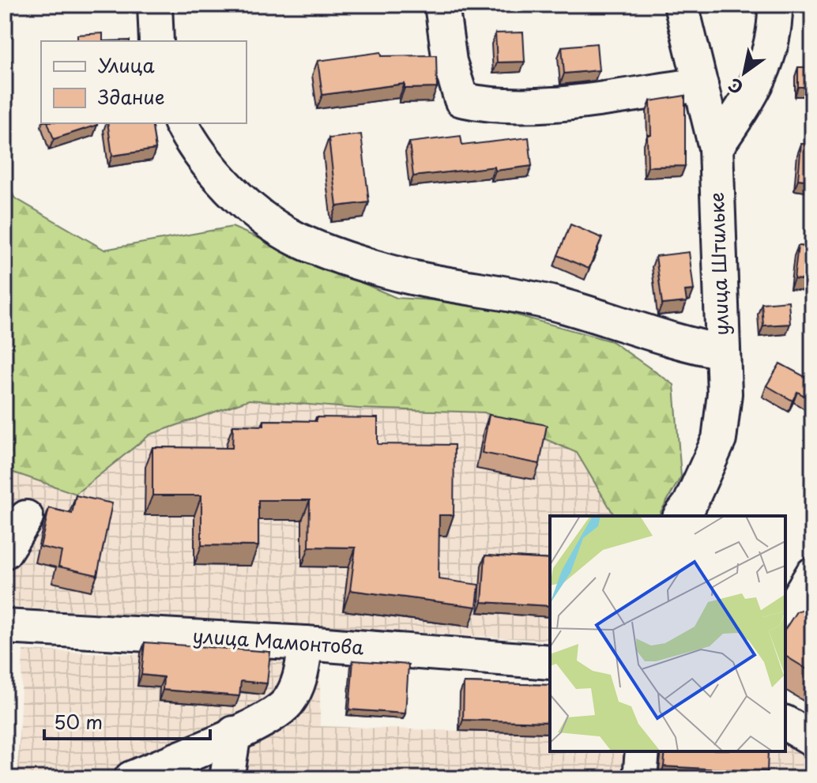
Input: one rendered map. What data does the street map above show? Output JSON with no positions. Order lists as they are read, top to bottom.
{
  "streets": {
    "street": ["улица Штильке", "улица Мамонтова"]
  },
  "legend": ["Улица", "Здание"],
  "scale_bar": "50 m",
  "north": "bottom left"
}
